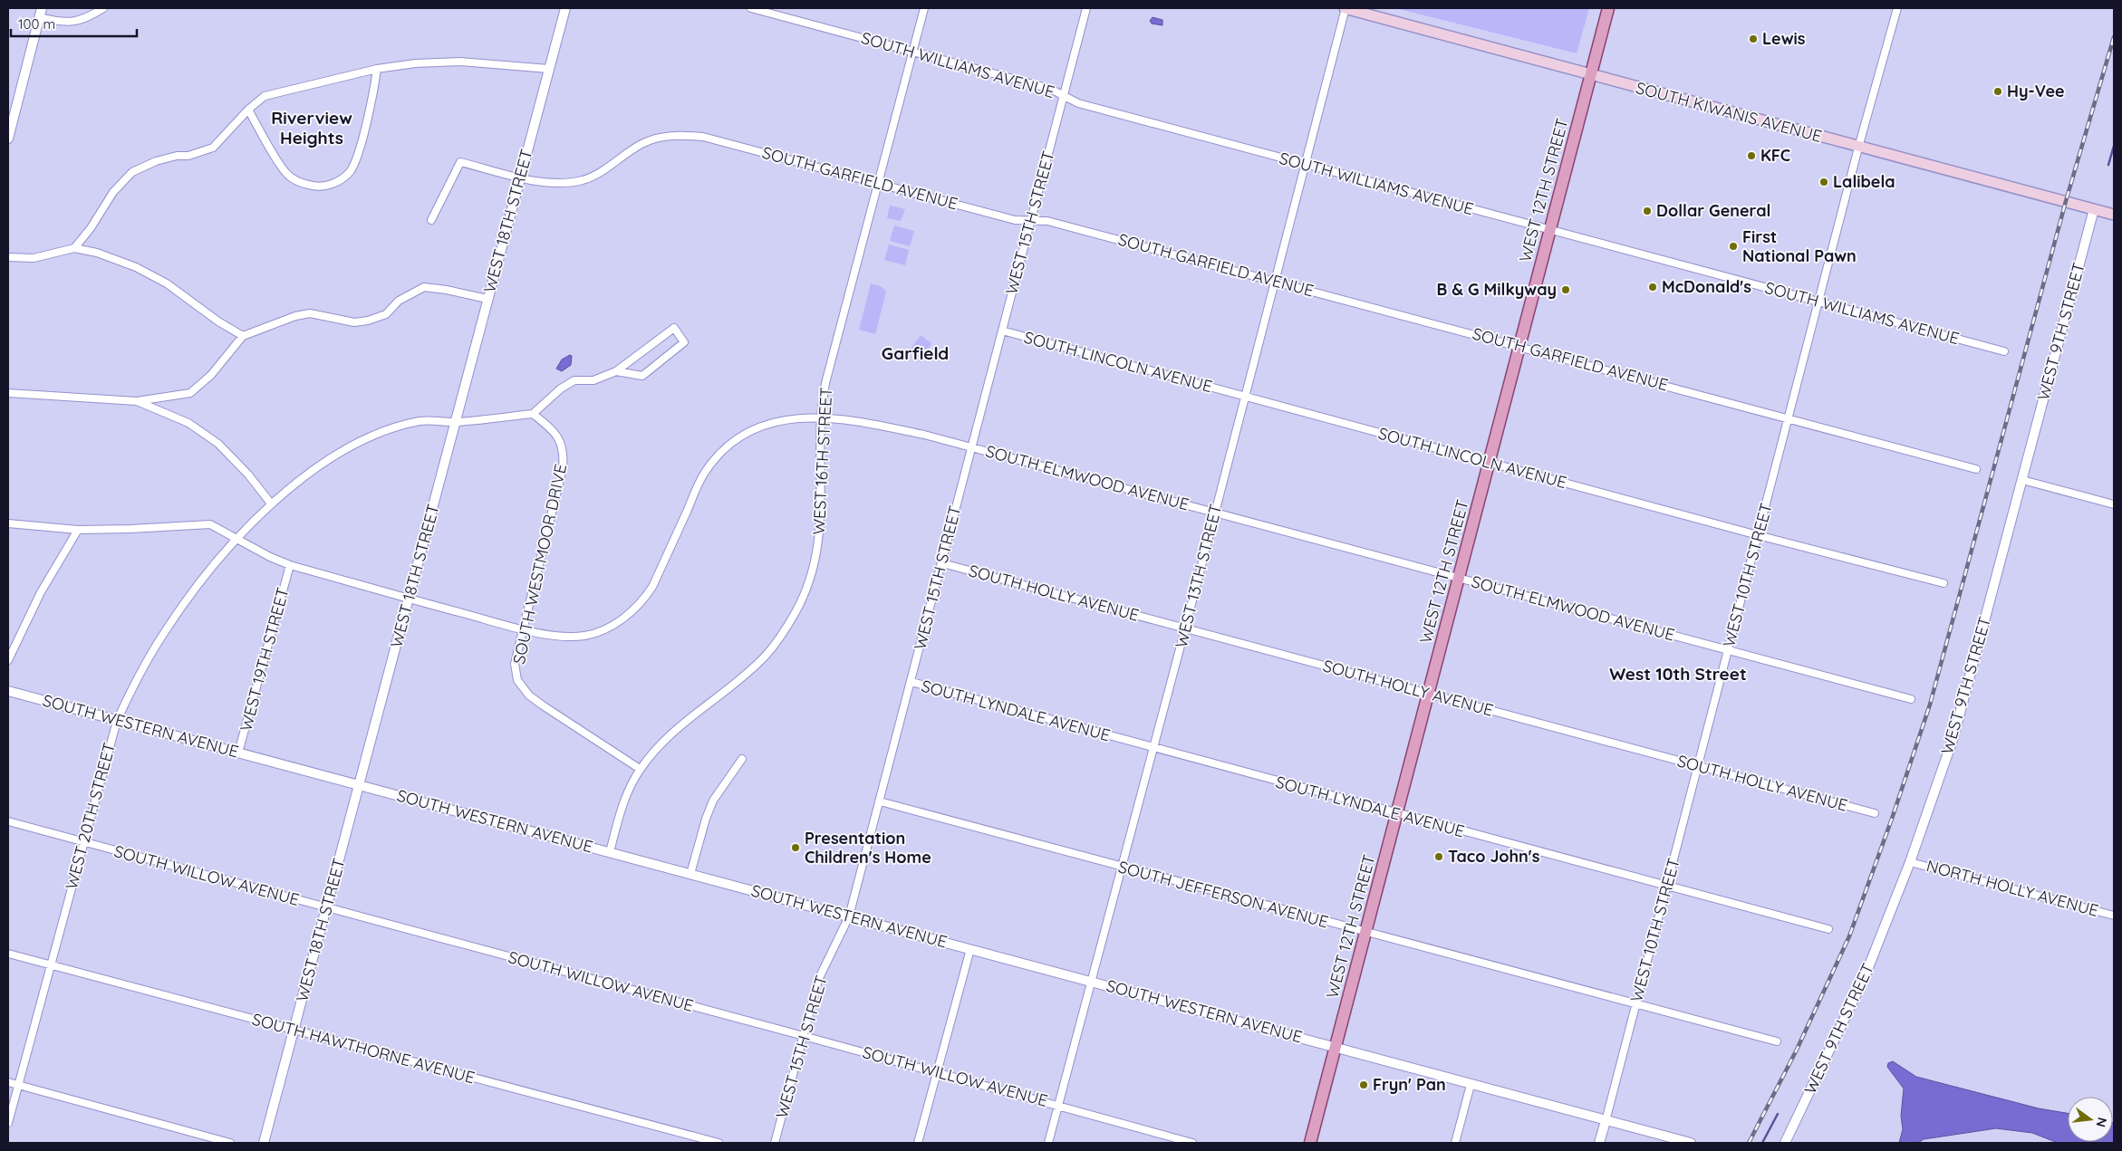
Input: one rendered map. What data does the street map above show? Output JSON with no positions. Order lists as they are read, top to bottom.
{
  "streets": {
    "main road": ["SOUTH KIWANIS AVENUE", "WEST 12TH STREET"],
    "street": [
      "SOUTH WILLIAMS AVENUE",
      "SOUTH GARFIELD AVENUE",
      "WEST 18TH STREET",
      "WEST 15TH STREET",
      "WEST 9TH STREET",
      "SOUTH LINCOLN AVENUE",
      "WEST 16TH STREET",
      "SOUTH ELMWOOD AVENUE",
      "SOUTH WESTMOOR DRIVE",
      "WEST 10TH STREET",
      "WEST 13TH STREET",
      "SOUTH HOLLY AVENUE",
      "WEST 19TH STREET",
      "SOUTH LYNDALE AVENUE",
      "SOUTH WESTERN AVENUE",
      "WEST 20TH STREET",
      "SOUTH WILLOW AVENUE",
      "NORTH HOLLY AVENUE",
      "SOUTH JEFFERSON AVENUE",
      "SOUTH HAWTHORNE AVENUE"
    ]
  },
  "crossings": [
    ["SOUTH WILLIAMS AVENUE", "WEST 12TH STREET"],
    ["SOUTH WILLIAMS AVENUE", "WEST 15TH STREET"],
    ["SOUTH WILLIAMS AVENUE", "WEST 16TH STREET"],
    ["SOUTH WILLIAMS AVENUE", "WEST 10TH STREET"],
    ["SOUTH WILLIAMS AVENUE", "WEST 13TH STREET"],
    ["SOUTH KIWANIS AVENUE", "WEST 12TH STREET"],
    ["SOUTH KIWANIS AVENUE", "WEST 9TH STREET"],
    ["SOUTH KIWANIS AVENUE", "WEST 10TH STREET"],
    ["SOUTH KIWANIS AVENUE", "WEST 13TH STREET"],
    ["SOUTH GARFIELD AVENUE", "WEST 12TH STREET"],
    ["SOUTH GARFIELD AVENUE", "WEST 18TH STREET"],
    ["SOUTH GARFIELD AVENUE", "WEST 15TH STREET"],
    ["SOUTH GARFIELD AVENUE", "WEST 16TH STREET"],
    ["SOUTH GARFIELD AVENUE", "WEST 10TH STREET"],
    ["SOUTH GARFIELD AVENUE", "WEST 13TH STREET"],
    ["WEST 12TH STREET", "SOUTH LINCOLN AVENUE"],
    ["WEST 12TH STREET", "SOUTH ELMWOOD AVENUE"],
    ["WEST 12TH STREET", "SOUTH HOLLY AVENUE"],
    ["WEST 12TH STREET", "SOUTH LYNDALE AVENUE"],
    ["WEST 12TH STREET", "SOUTH WESTERN AVENUE"],
    ["WEST 12TH STREET", "SOUTH JEFFERSON AVENUE"],
    ["WEST 18TH STREET", "SOUTH ELMWOOD AVENUE"],
    ["WEST 18TH STREET", "SOUTH WESTERN AVENUE"],
    ["WEST 18TH STREET", "SOUTH WILLOW AVENUE"],
    ["WEST 18TH STREET", "SOUTH HAWTHORNE AVENUE"],
    ["WEST 15TH STREET", "SOUTH LINCOLN AVENUE"],
    ["WEST 15TH STREET", "SOUTH ELMWOOD AVENUE"],
    ["WEST 15TH STREET", "SOUTH HOLLY AVENUE"],
    ["WEST 15TH STREET", "SOUTH LYNDALE AVENUE"],
    ["WEST 15TH STREET", "SOUTH WESTERN AVENUE"],
    ["WEST 15TH STREET", "SOUTH WILLOW AVENUE"],
    ["WEST 15TH STREET", "SOUTH JEFFERSON AVENUE"],
    ["WEST 9TH STREET", "NORTH HOLLY AVENUE"],
    ["SOUTH LINCOLN AVENUE", "WEST 10TH STREET"],
    ["SOUTH LINCOLN AVENUE", "WEST 13TH STREET"],
    ["WEST 16TH STREET", "SOUTH ELMWOOD AVENUE"],
    ["WEST 16TH STREET", "SOUTH WESTMOOR DRIVE"],
    ["WEST 16TH STREET", "SOUTH WESTERN AVENUE"],
    ["SOUTH ELMWOOD AVENUE", "SOUTH WESTMOOR DRIVE"],
    ["SOUTH ELMWOOD AVENUE", "WEST 10TH STREET"],
    ["SOUTH ELMWOOD AVENUE", "WEST 13TH STREET"],
    ["WEST 10TH STREET", "SOUTH HOLLY AVENUE"],
    ["WEST 10TH STREET", "SOUTH LYNDALE AVENUE"],
    ["WEST 10TH STREET", "SOUTH WESTERN AVENUE"],
    ["WEST 10TH STREET", "SOUTH JEFFERSON AVENUE"],
    ["WEST 13TH STREET", "SOUTH HOLLY AVENUE"],
    ["WEST 13TH STREET", "SOUTH LYNDALE AVENUE"],
    ["WEST 13TH STREET", "SOUTH WESTERN AVENUE"],
    ["WEST 13TH STREET", "SOUTH WILLOW AVENUE"],
    ["WEST 13TH STREET", "SOUTH JEFFERSON AVENUE"],
    ["WEST 19TH STREET", "SOUTH WESTERN AVENUE"],
    ["SOUTH WESTERN AVENUE", "WEST 20TH STREET"],
    ["WEST 20TH STREET", "SOUTH WILLOW AVENUE"],
    ["WEST 20TH STREET", "SOUTH HAWTHORNE AVENUE"]
  ],
  "districts": ["Riverview Heights", "Garfield", "West 10th Street"],
  "places": [
    "Lewis",
    "Hy-Vee",
    "KFC",
    "Lalibela",
    "Dollar General",
    "First National Pawn",
    "McDonald's",
    "B & G Milkyway",
    "Presentation Children's Home",
    "Taco John's",
    "Fryn' Pan"
  ],
  "scale_bar": "100 m",
  "north": "right"
}
